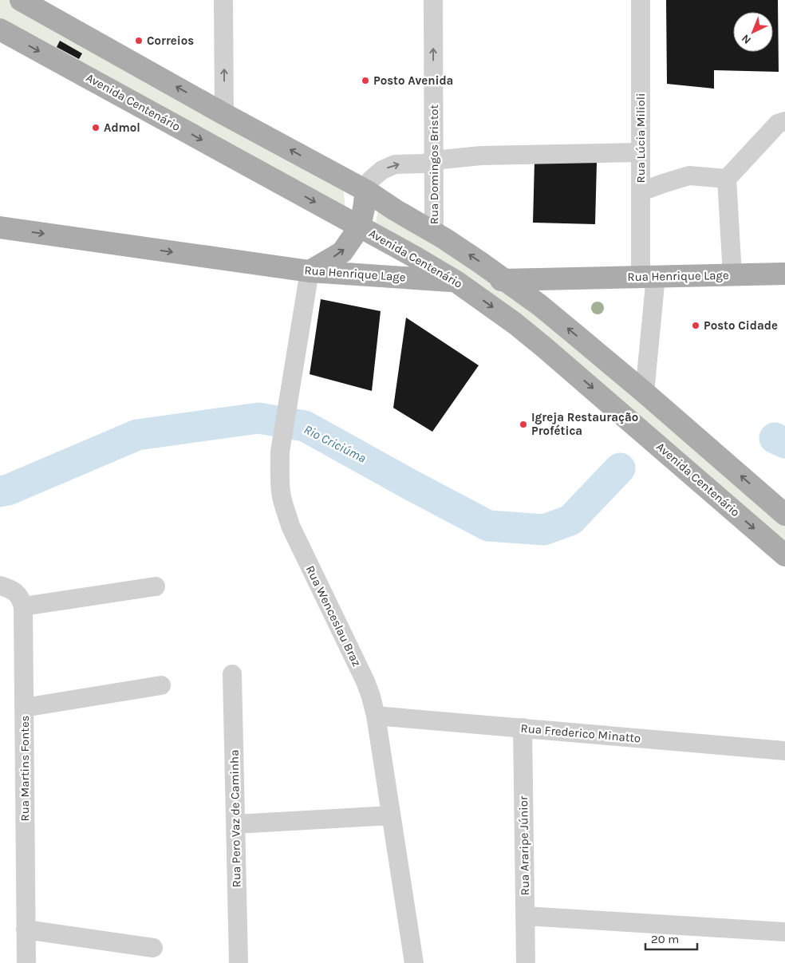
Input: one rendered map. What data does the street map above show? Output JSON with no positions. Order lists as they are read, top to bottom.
{
  "streets": {
    "main road": ["Avenida Centenário", "Rua Henrique Lage"],
    "street": [
      "Rua Lúcia Milioli",
      "Rua Domingos Bristot",
      "Rua Wenceslau Braz",
      "Rua Frederico Minatto",
      "Rua Martins Fontes",
      "Rua Pero Vaz de Caminha",
      "Rua Araripe Júnior"
    ]
  },
  "crossings": [
    ["Avenida Centenário", "Rua Henrique Lage"],
    ["Rua Lúcia Milioli", "Rua Henrique Lage"],
    ["Rua Henrique Lage", "Rua Wenceslau Braz"],
    ["Rua Wenceslau Braz", "Rua Frederico Minatto"],
    ["Rua Frederico Minatto", "Rua Araripe Júnior"]
  ],
  "one_way": ["Rua Domingos Bristot"],
  "water": ["Rio Criciúma"],
  "places": [
    "Correios",
    "Posto Avenida",
    "Admol",
    "Posto Cidade",
    "Igreja Restauração Profética"
  ],
  "scale_bar": "20 m",
  "north": "bottom left"
}
